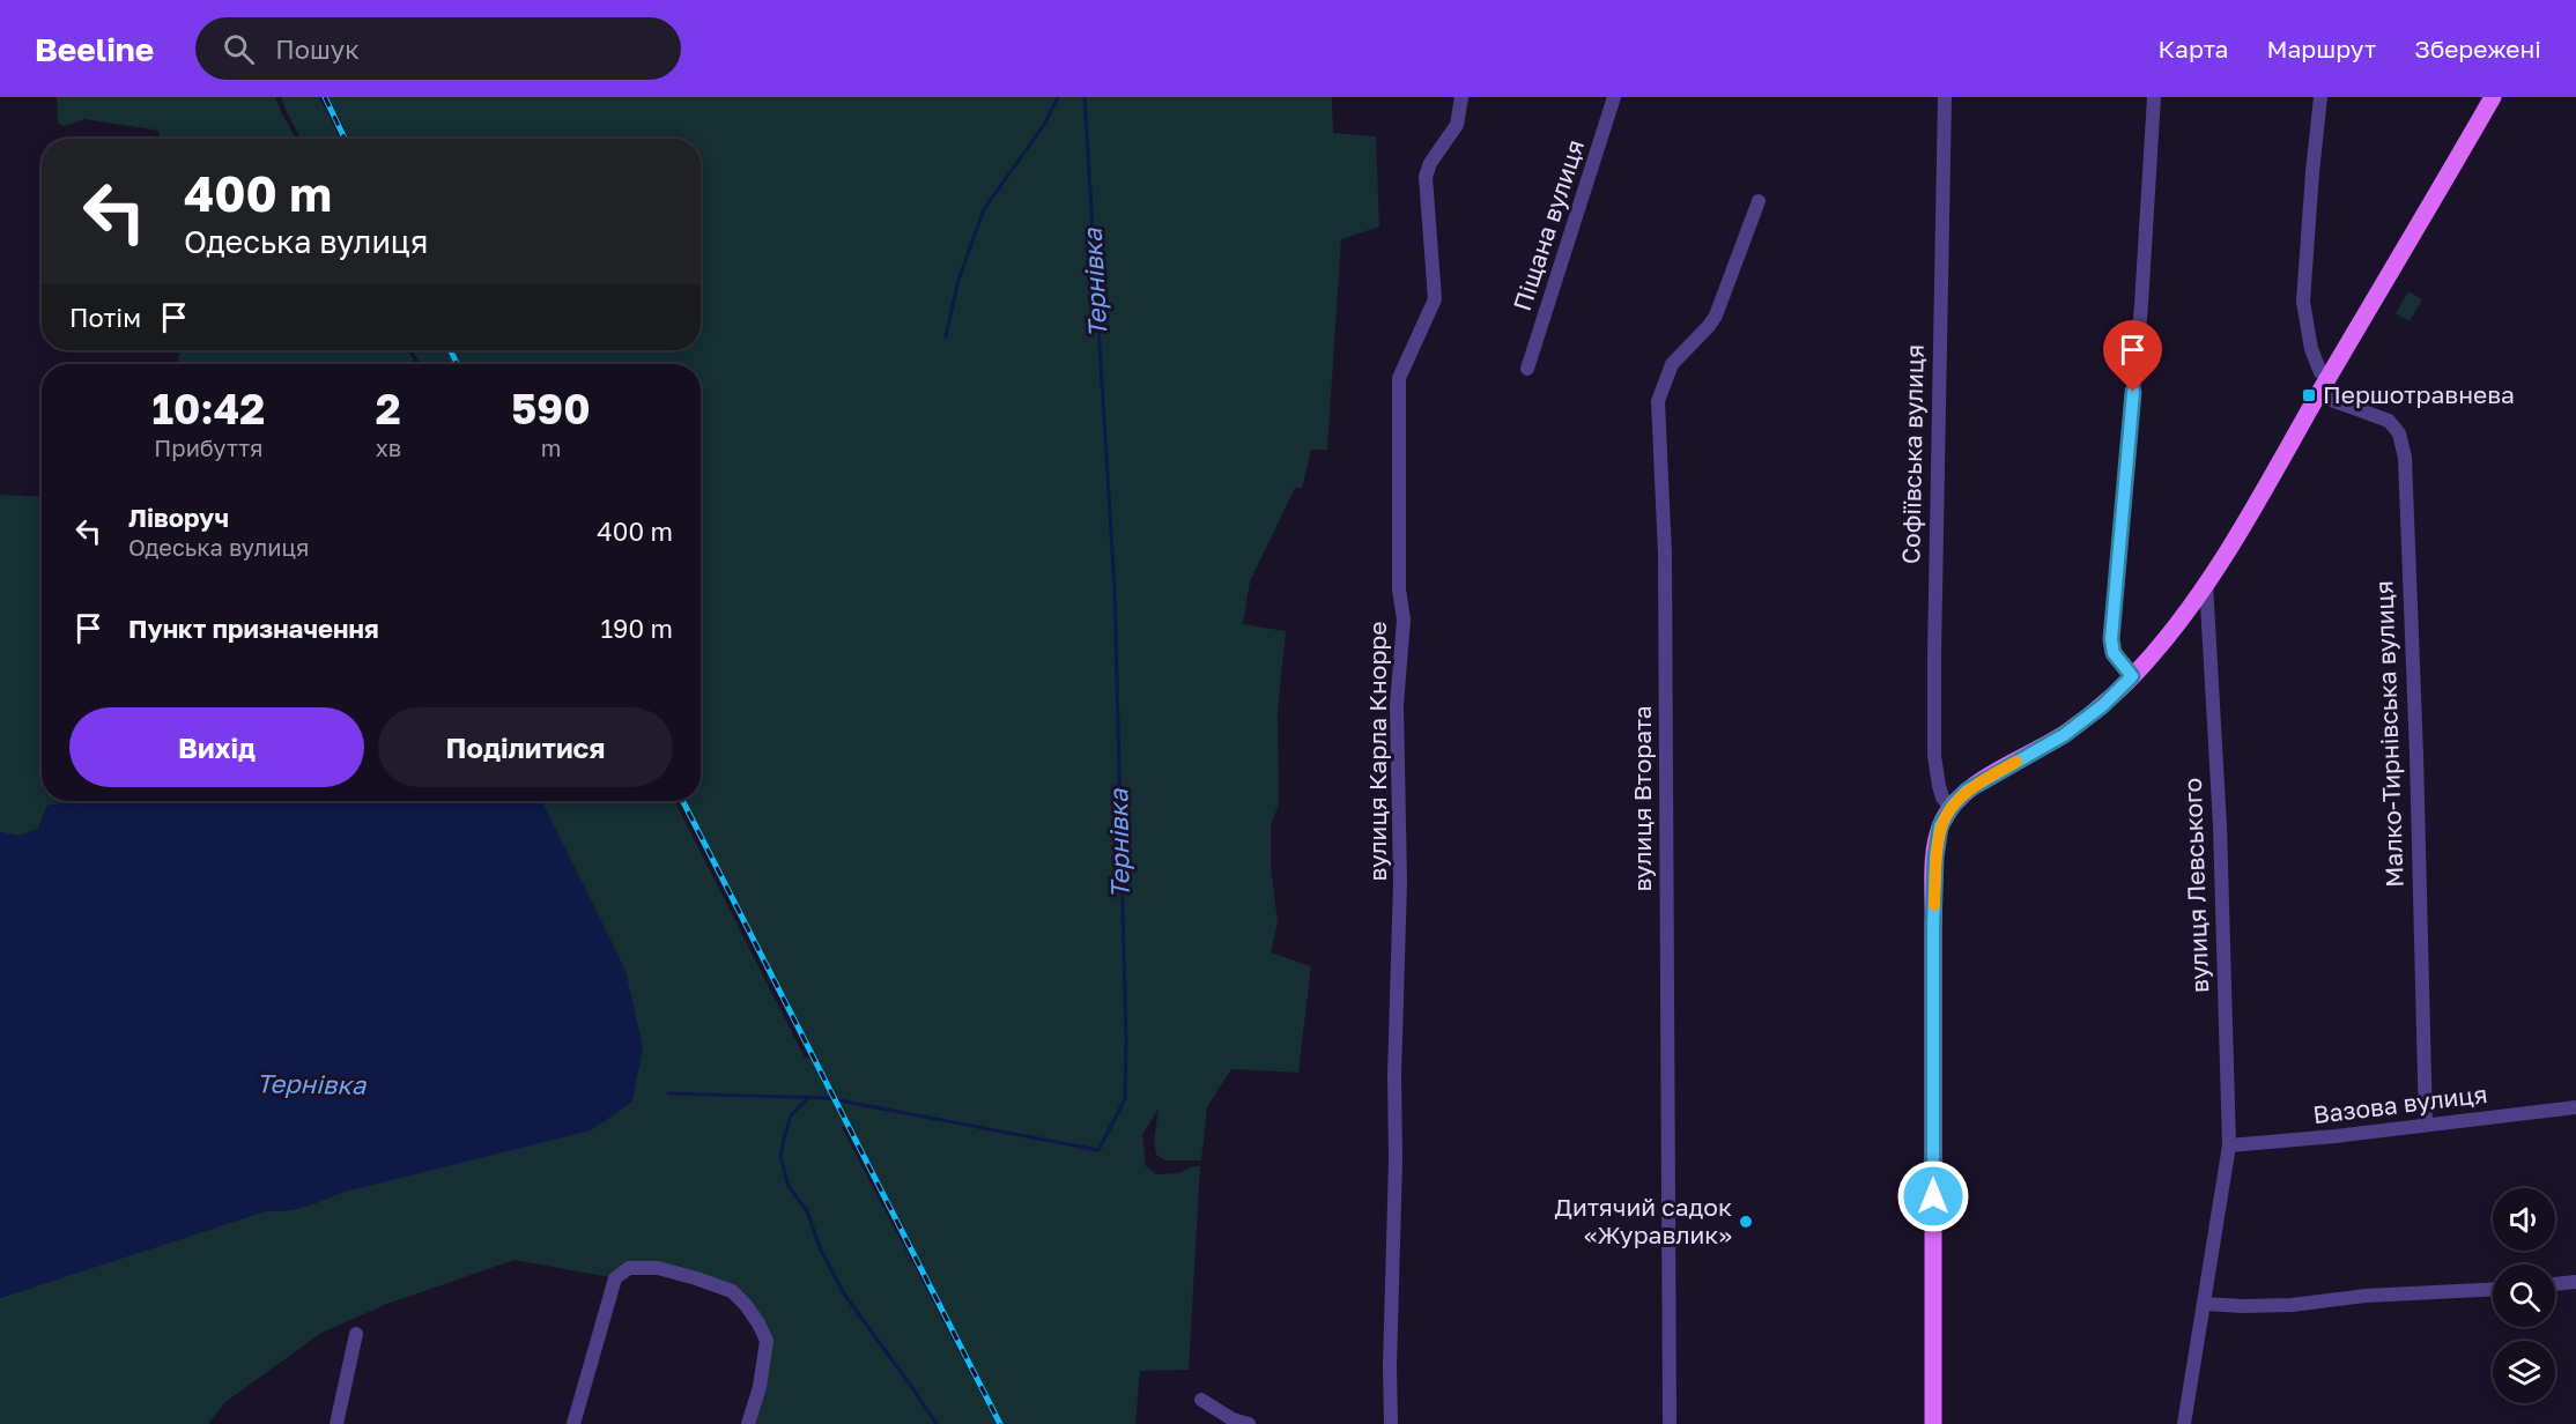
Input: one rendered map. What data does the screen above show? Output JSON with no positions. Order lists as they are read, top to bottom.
{
  "streets": {
    "street": [
      "Піщана вулиця",
      "Софіївська вулиця",
      "Малко-Тирнівська вулиця",
      "вулиця Карла Кнорре",
      "вулиця Втората",
      "вулиця Левського",
      "Вазова вулиця"
    ]
  },
  "crossings": [
    ["Малко-Тирнівська вулиця", "Вазова вулиця"],
    ["вулиця Левського", "Вазова вулиця"]
  ],
  "water": ["Тернівка"],
  "places": {
    "transit": ["Першотравнева"],
    "other": ["Дитячий садок «Журавлик»"]
  },
  "page": {
    "header": "Beeline",
    "search": "Пошук",
    "nav": ["Карта", "Маршрут", "Збережені"],
    "turn": ["400 m", "Одеська вулиця"],
    "then": "Потім",
    "eta": [
      "10:42",
      "Прибуття",
      "2",
      "хв",
      "590",
      "m"
    ],
    "list": [
      {
        "name": "Ліворуч",
        "note": "Одеська вулиця",
        "value": "400 m"
      },
      {
        "name": "Пункт призначення",
        "value": "190 m"
      }
    ],
    "buttons": ["Вихід", "Поділитися"]
  }
}
